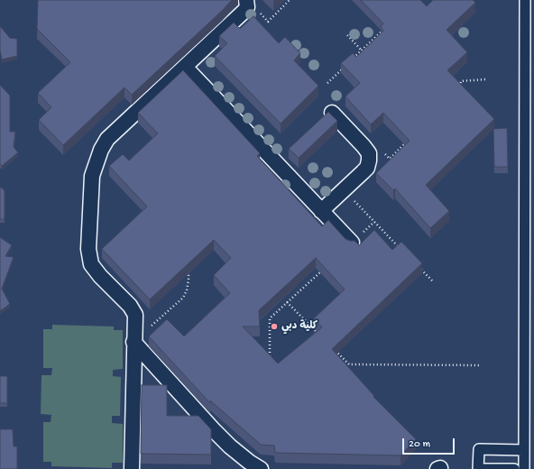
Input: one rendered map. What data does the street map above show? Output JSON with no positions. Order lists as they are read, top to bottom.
{
  "places": ["كلية دبي"],
  "scale_bar": "20 m"
}
